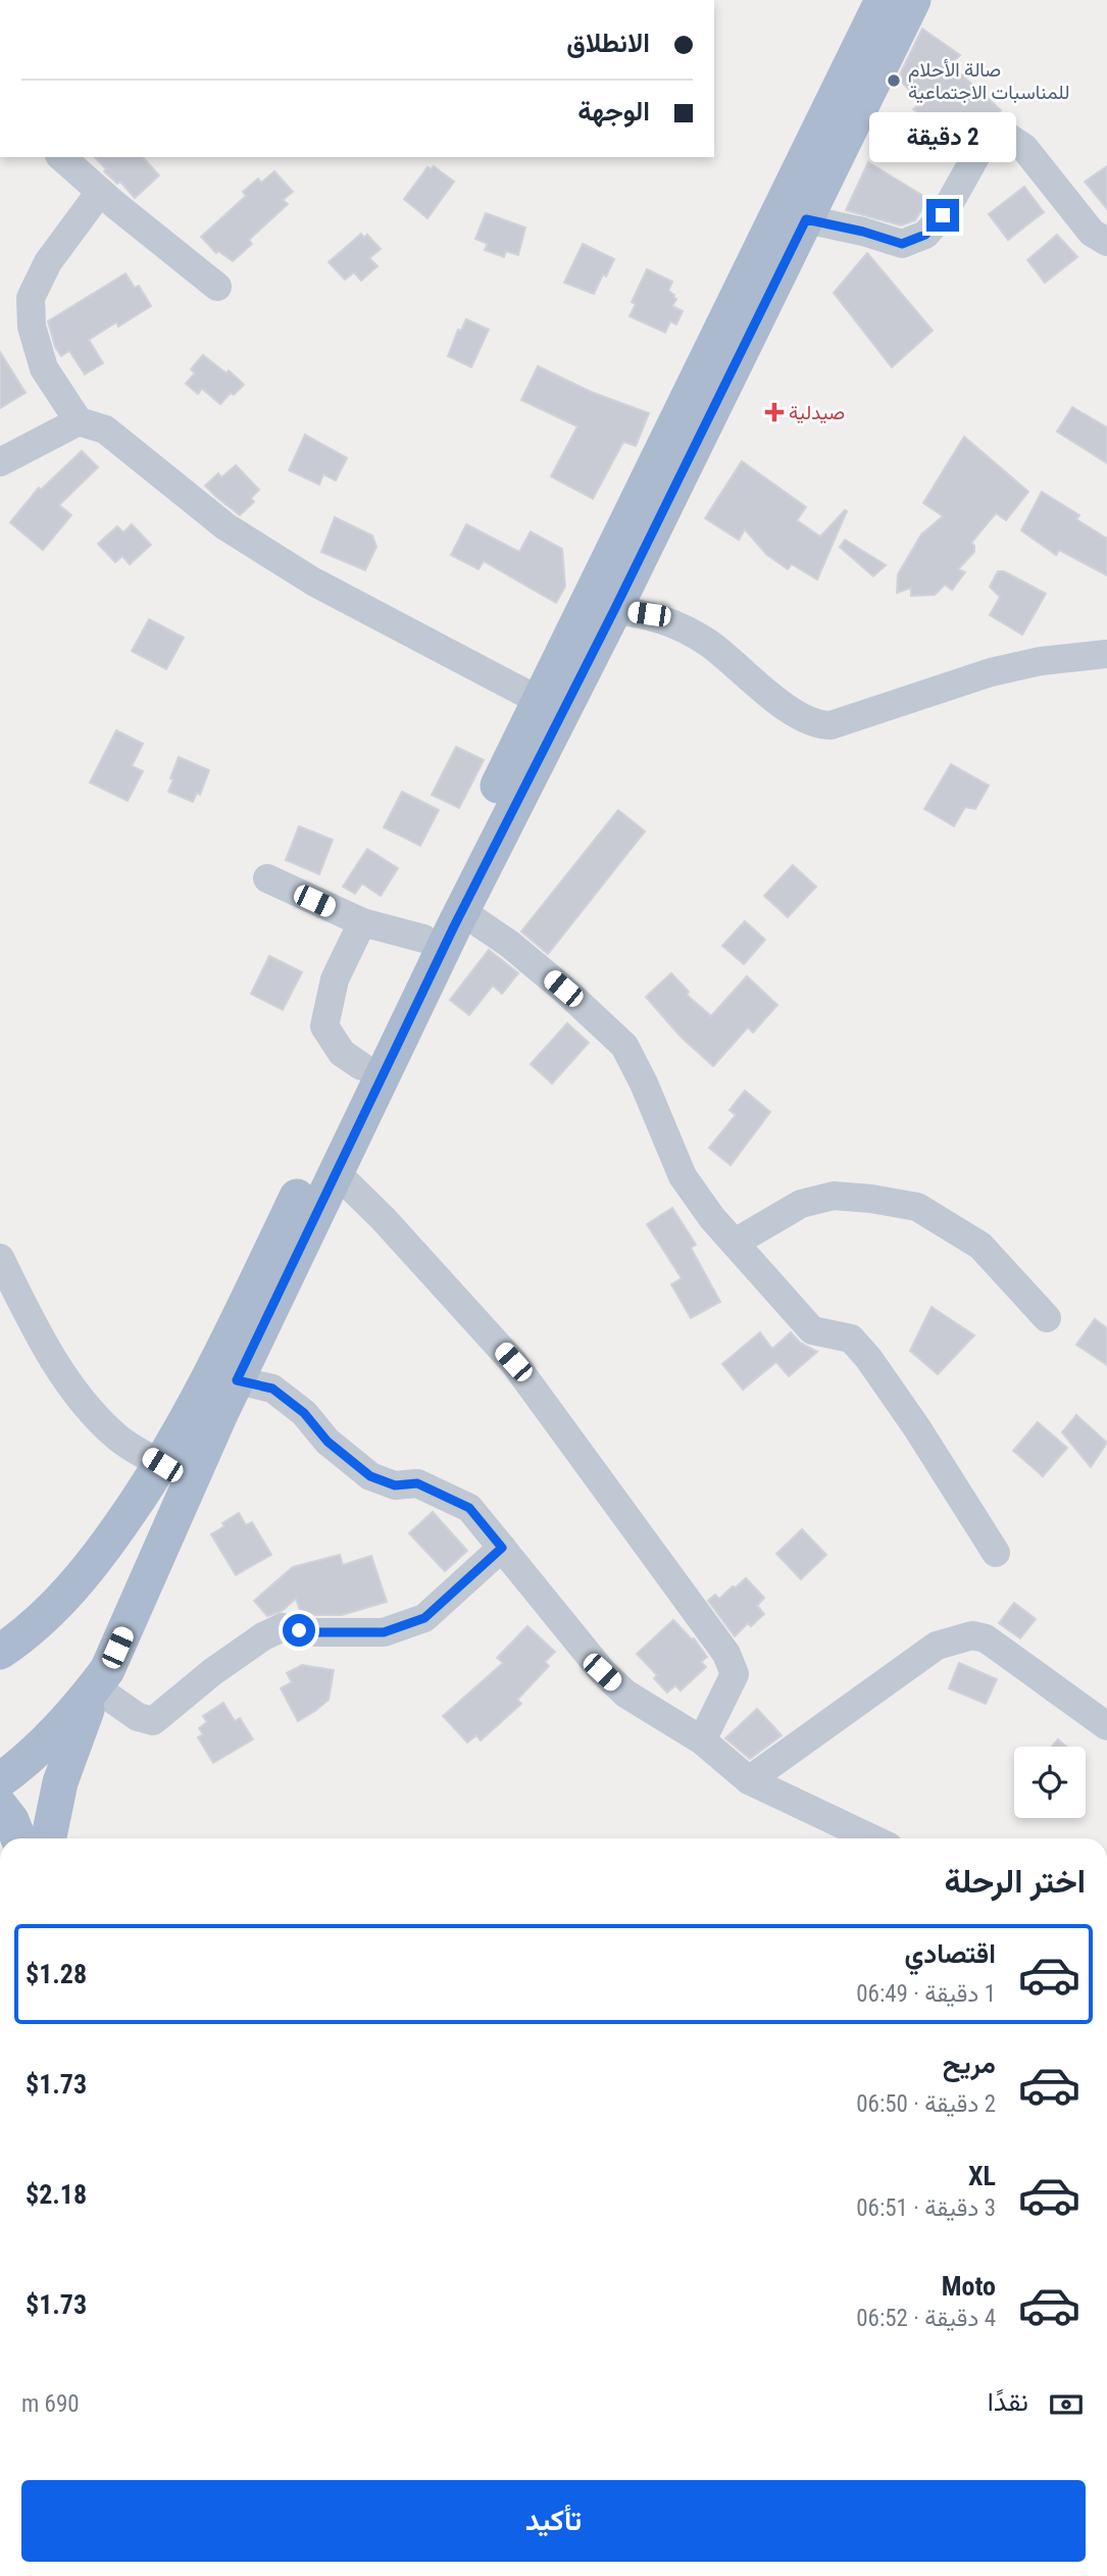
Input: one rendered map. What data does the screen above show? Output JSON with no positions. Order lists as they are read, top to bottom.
{
  "places": {
    "other": ["صالة الأحلام للمناسبات الاجتماعية"],
    "health": ["صيدلية"]
  },
  "page": {
    "banner": ["الانطلاق", "الوجهة"],
    "bubble": "2 دقيقة",
    "heading": "اختر الرحلة",
    "list": [
      {
        "name": "اقتصادي",
        "note": "1 دقيقة · 06:49",
        "value": "$1.28"
      },
      {
        "name": "مريح",
        "note": "2 دقيقة · 06:50",
        "value": "$1.73"
      },
      {
        "name": "XL",
        "note": "3 دقيقة · 06:51",
        "value": "$2.18"
      },
      {
        "name": "Moto",
        "note": "4 دقيقة · 06:52",
        "value": "$1.73"
      }
    ],
    "pay": ["نقدًا", "690 m"],
    "buttons": "تأكيد"
  }
}
